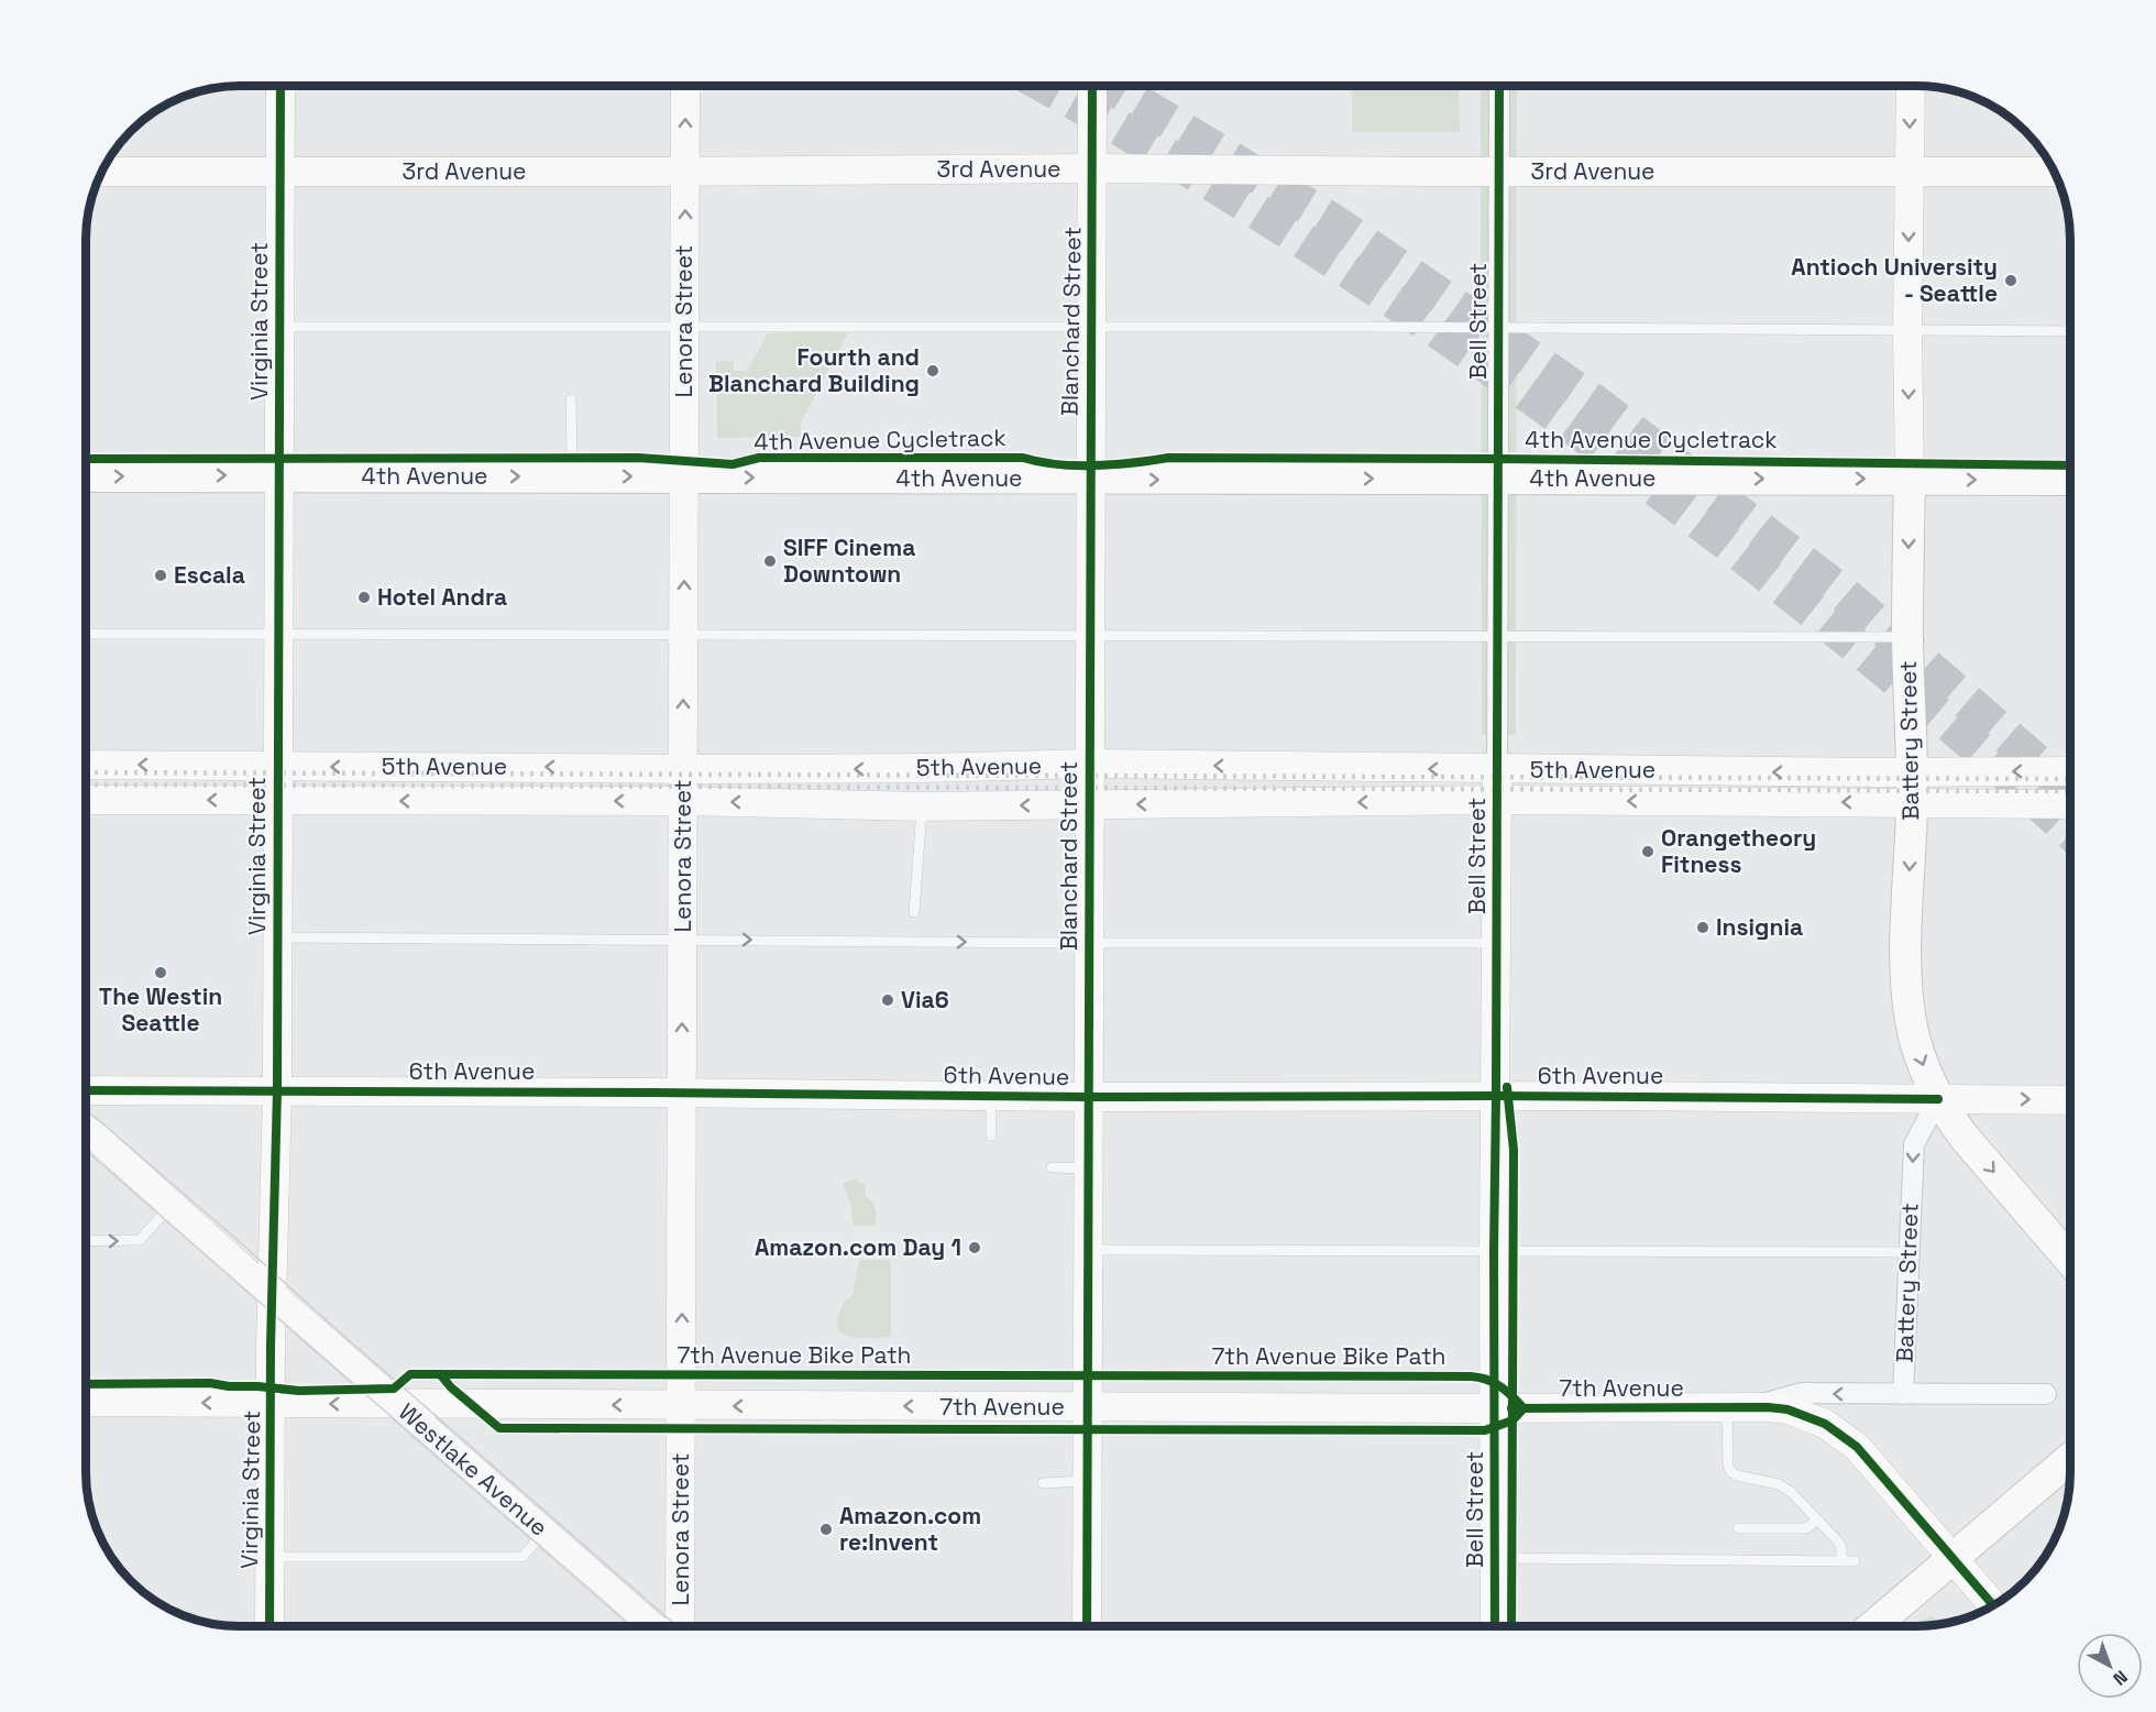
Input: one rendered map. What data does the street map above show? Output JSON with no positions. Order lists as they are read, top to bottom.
{
  "streets": {
    "main road": [
      "3rd Avenue",
      "Virginia Street",
      "Lenora Street",
      "Blanchard Street",
      "Bell Street",
      "4th Avenue",
      "Battery Street",
      "5th Avenue",
      "6th Avenue",
      "7th Avenue",
      "Westlake Avenue"
    ],
    "cycle path": ["4th Avenue Cycletrack", "7th Avenue Bike Path"]
  },
  "crossings": [
    ["3rd Avenue", "Virginia Street"],
    ["3rd Avenue", "Lenora Street"],
    ["3rd Avenue", "Blanchard Street"],
    ["3rd Avenue", "Bell Street"],
    ["3rd Avenue", "Battery Street"],
    ["Virginia Street", "4th Avenue"],
    ["Virginia Street", "5th Avenue"],
    ["Virginia Street", "6th Avenue"],
    ["Virginia Street", "7th Avenue"],
    ["Virginia Street", "Westlake Avenue"],
    ["Lenora Street", "4th Avenue"],
    ["Lenora Street", "5th Avenue"],
    ["Lenora Street", "6th Avenue"],
    ["Lenora Street", "7th Avenue"],
    ["Blanchard Street", "4th Avenue"],
    ["Blanchard Street", "5th Avenue"],
    ["Blanchard Street", "6th Avenue"],
    ["Blanchard Street", "7th Avenue"],
    ["Bell Street", "4th Avenue"],
    ["Bell Street", "5th Avenue"],
    ["Bell Street", "6th Avenue"],
    ["Bell Street", "7th Avenue"],
    ["4th Avenue", "Battery Street"],
    ["Battery Street", "5th Avenue"],
    ["Battery Street", "6th Avenue"],
    ["Battery Street", "7th Avenue"],
    ["7th Avenue", "Westlake Avenue"]
  ],
  "one_way": [
    "Lenora Street",
    "4th Avenue",
    "Battery Street",
    "5th Avenue",
    "7th Avenue"
  ],
  "places": [
    "Antioch University - Seattle",
    "Fourth and Blanchard Building",
    "SIFF Cinema Downtown",
    "Escala",
    "Hotel Andra",
    "Orangetheory Fitness",
    "Insignia",
    "The Westin Seattle",
    "Via6",
    "Amazon.com Day 1",
    "Amazon.com re:Invent"
  ],
  "north": "bottom right"
}
